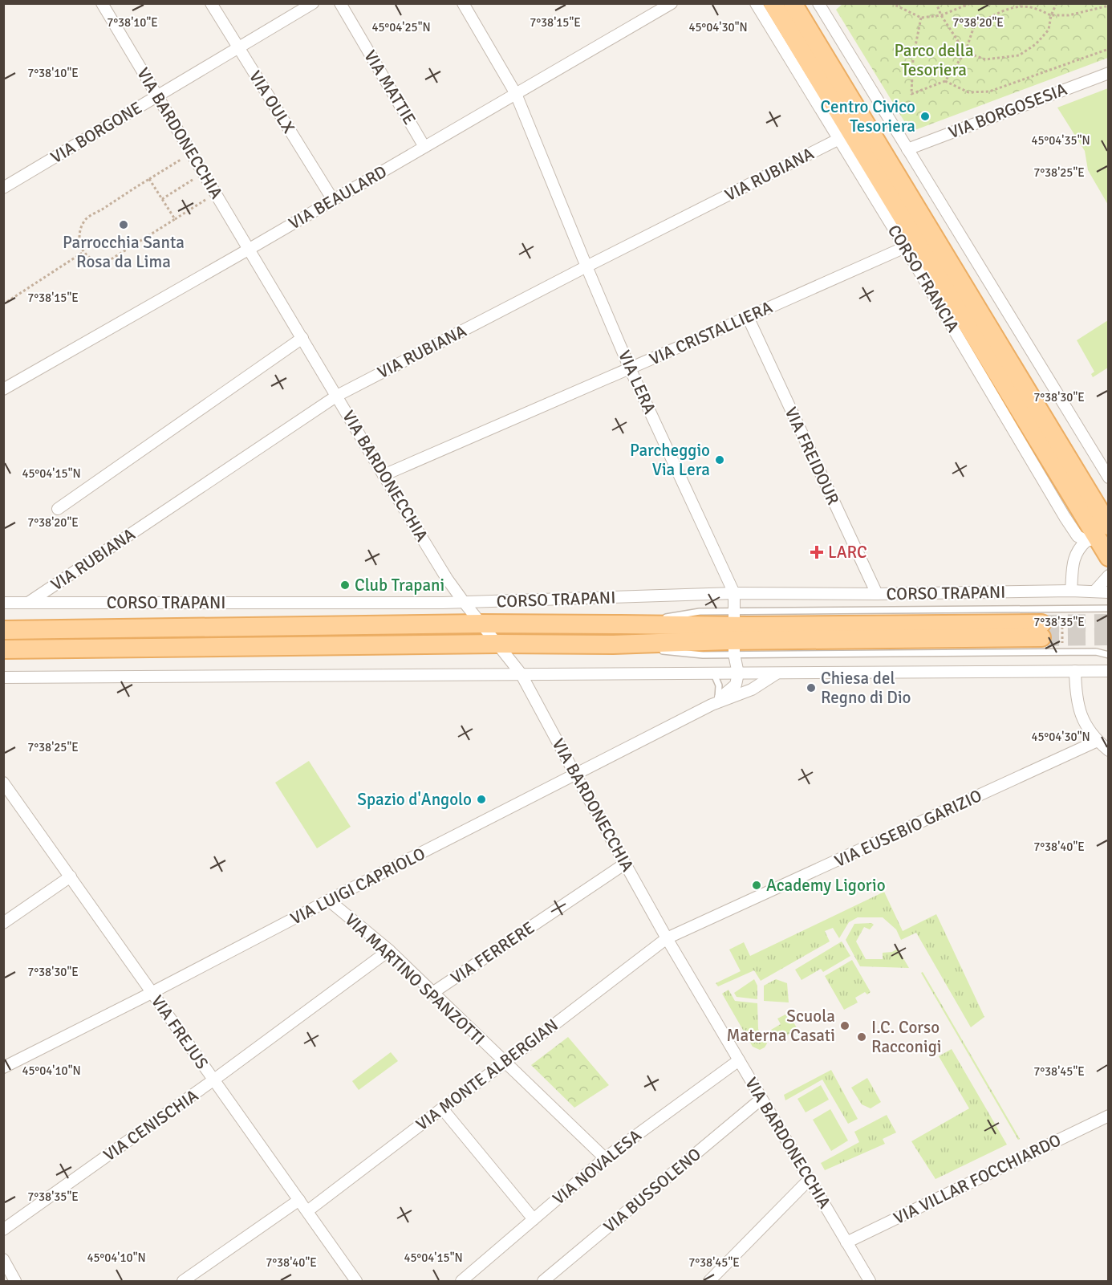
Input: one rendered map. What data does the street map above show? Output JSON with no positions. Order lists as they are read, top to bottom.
{
  "streets": {
    "main road": ["CORSO FRANCIA", "CORSO TRAPANI"],
    "street": [
      "VIA MATTIE",
      "VIA OULX",
      "VIA BORGOSESIA",
      "VIA BORGONE",
      "VIA BARDONECCHIA",
      "VIA RUBIANA",
      "VIA BEAULARD",
      "VIA CRISTALLIERA",
      "VIA LERA",
      "VIA FREIDOUR",
      "VIA EUSEBIO GARIZIO",
      "VIA LUIGI CAPRIOLO",
      "VIA FERRERE",
      "VIA MARTINO SPANZOTTI",
      "VIA FREJUS",
      "VIA MONTE ALBERGIAN",
      "VIA CENISCHIA",
      "VIA NOVALESA",
      "VIA VILLAR FOCCHIARDO",
      "VIA BUSSOLENO"
    ]
  },
  "crossings": [
    ["VIA MATTIE", "VIA BEAULARD"],
    ["VIA OULX", "VIA BORGONE"],
    ["VIA OULX", "VIA BEAULARD"],
    ["VIA BORGONE", "VIA BARDONECCHIA"],
    ["VIA BARDONECCHIA", "VIA RUBIANA"],
    ["VIA BARDONECCHIA", "VIA BEAULARD"],
    ["VIA BARDONECCHIA", "VIA CRISTALLIERA"],
    ["VIA BARDONECCHIA", "CORSO TRAPANI"],
    ["VIA BARDONECCHIA", "VIA EUSEBIO GARIZIO"],
    ["VIA BARDONECCHIA", "VIA LUIGI CAPRIOLO"],
    ["VIA BARDONECCHIA", "VIA FERRERE"],
    ["VIA BARDONECCHIA", "VIA MONTE ALBERGIAN"],
    ["VIA BARDONECCHIA", "VIA NOVALESA"],
    ["VIA BARDONECCHIA", "VIA VILLAR FOCCHIARDO"],
    ["VIA BARDONECCHIA", "VIA BUSSOLENO"],
    ["VIA RUBIANA", "CORSO FRANCIA"],
    ["VIA RUBIANA", "VIA LERA"],
    ["VIA RUBIANA", "CORSO TRAPANI"],
    ["VIA BEAULARD", "VIA LERA"],
    ["CORSO FRANCIA", "VIA CRISTALLIERA"],
    ["VIA CRISTALLIERA", "VIA LERA"],
    ["VIA CRISTALLIERA", "VIA FREIDOUR"],
    ["VIA LERA", "CORSO TRAPANI"],
    ["VIA LERA", "VIA LUIGI CAPRIOLO"],
    ["VIA FREIDOUR", "CORSO TRAPANI"],
    ["VIA EUSEBIO GARIZIO", "VIA MONTE ALBERGIAN"],
    ["VIA LUIGI CAPRIOLO", "VIA MARTINO SPANZOTTI"],
    ["VIA LUIGI CAPRIOLO", "VIA FREJUS"],
    ["VIA FERRERE", "VIA MARTINO SPANZOTTI"],
    ["VIA MARTINO SPANZOTTI", "VIA MONTE ALBERGIAN"],
    ["VIA MARTINO SPANZOTTI", "VIA CENISCHIA"],
    ["VIA MARTINO SPANZOTTI", "VIA NOVALESA"],
    ["VIA FREJUS", "VIA MONTE ALBERGIAN"],
    ["VIA FREJUS", "VIA CENISCHIA"]
  ],
  "parks": ["Parco della Tesoriera"],
  "places": {
    "other": [
      "Centro Civico Tesoriera",
      "Parrocchia Santa Rosa da Lima",
      "Parcheggio Via Lera",
      "Club Trapani",
      "Chiesa del Regno di Dio",
      "Spazio d'Angolo",
      "Academy Ligorio",
      "Scuola Materna Casati",
      "I.C. Corso Racconigi"
    ],
    "health": ["LARC"]
  },
  "coordinates": [
    "7°38'15\"E",
    "7°38'20\"E",
    "7°38'10\"E",
    "45°04'25\"N",
    "45°04'30\"N",
    "45°04'35\"N",
    "7°38'25\"E",
    "7°38'30\"E",
    "45°04'15\"N",
    "7°38'35\"E",
    "7°38'40\"E",
    "45°04'10\"N",
    "7°38'45\"E"
  ]
}
